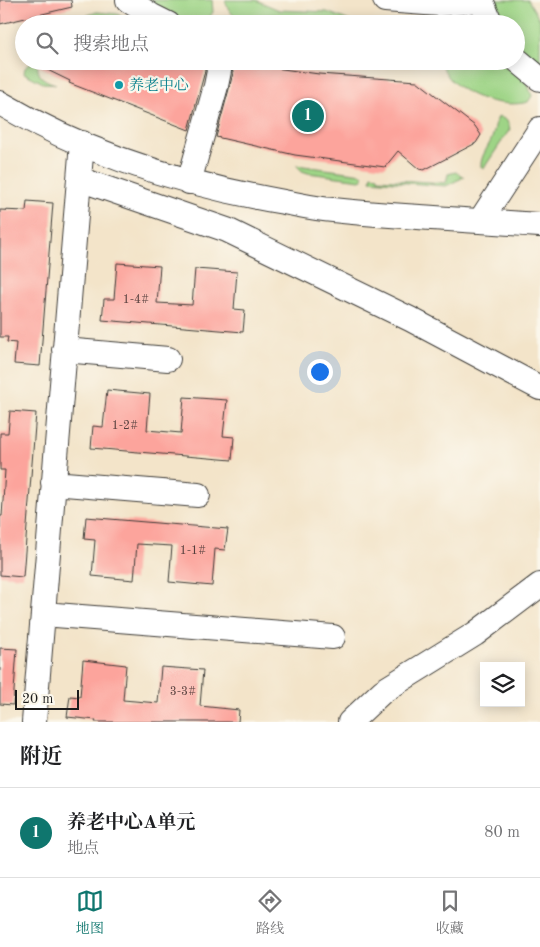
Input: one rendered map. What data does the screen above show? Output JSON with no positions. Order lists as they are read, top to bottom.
{
  "places": ["养老中心"],
  "house_numbers": [
    "1-4#",
    "1-2#",
    "1-1#",
    "3-3#"
  ],
  "scale_bar": "20 m",
  "page": {
    "search": "搜索地点",
    "pins": "1",
    "scale": "20 m",
    "heading": "附近",
    "list": [
      {
        "mark": "1",
        "name": "养老中心A单元",
        "note": "地点",
        "value": "80 m"
      }
    ],
    "nav": ["地图", "路线", "收藏"]
  }
}
